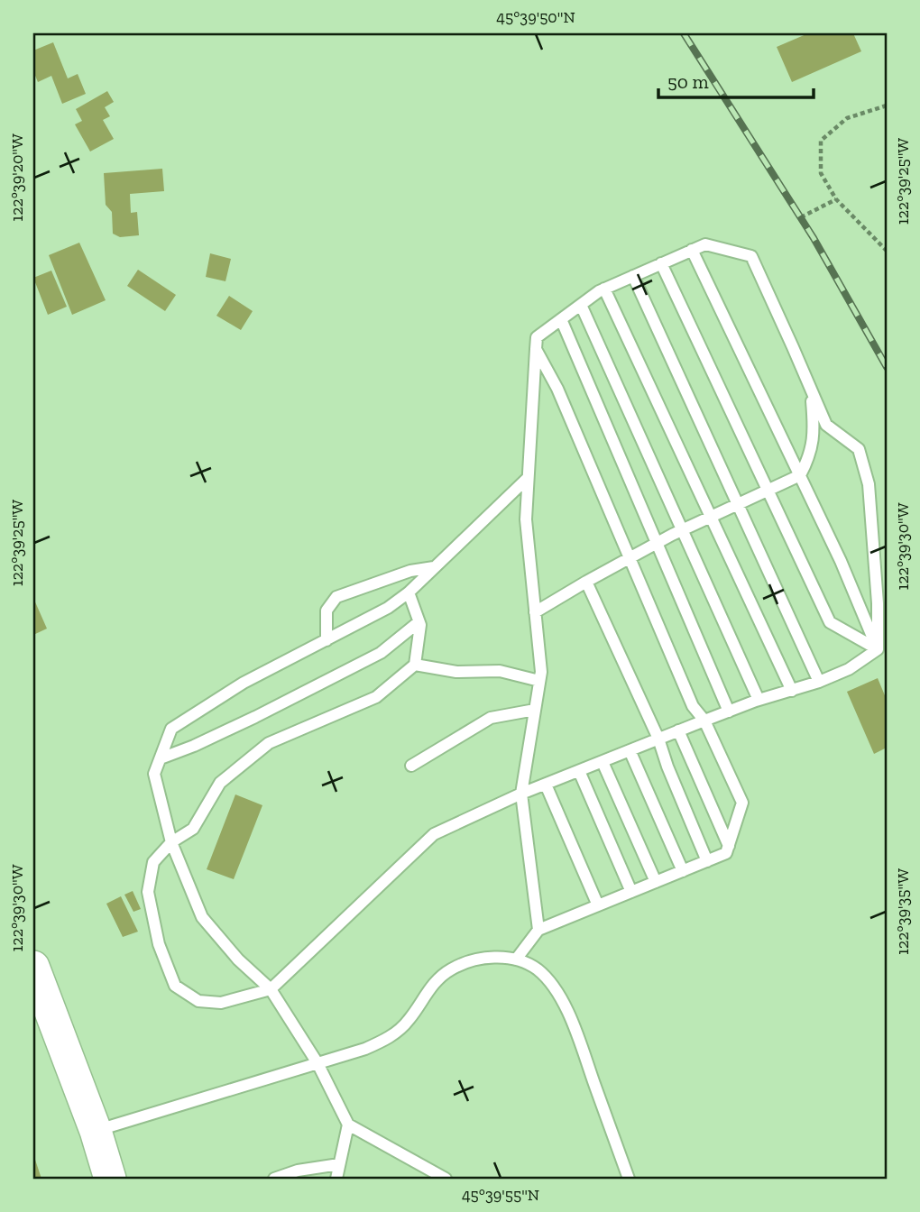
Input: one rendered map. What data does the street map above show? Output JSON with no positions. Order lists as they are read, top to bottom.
{
  "scale_bar": "50 m",
  "coordinates": [
    "45°39'50\"N",
    "122°39'20\"W",
    "122°39'25\"W",
    "122°39'30\"W",
    "122°39'35\"W",
    "45°39'55\"N"
  ]
}
